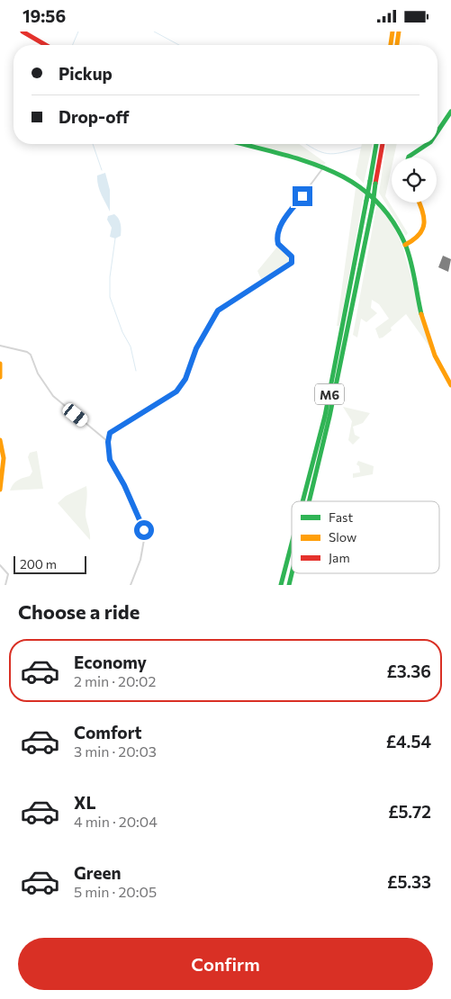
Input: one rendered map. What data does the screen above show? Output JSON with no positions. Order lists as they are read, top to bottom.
{
  "streets": {
    "main road": ["M6"]
  },
  "legend": ["Fast", "Slow", "Jam"],
  "scale_bar": "200 m",
  "page": {
    "status": "19:56",
    "banner": ["Pickup", "Drop-off"],
    "scale": "200 m",
    "heading": "Choose a ride",
    "list": [
      {
        "name": "Economy",
        "note": "2 min · 20:02",
        "value": "£3.36"
      },
      {
        "name": "Comfort",
        "note": "3 min · 20:03",
        "value": "£4.54"
      },
      {
        "name": "XL",
        "note": "4 min · 20:04",
        "value": "£5.72"
      },
      {
        "name": "Green",
        "note": "5 min · 20:05",
        "value": "£5.33"
      }
    ],
    "buttons": "Confirm"
  }
}
